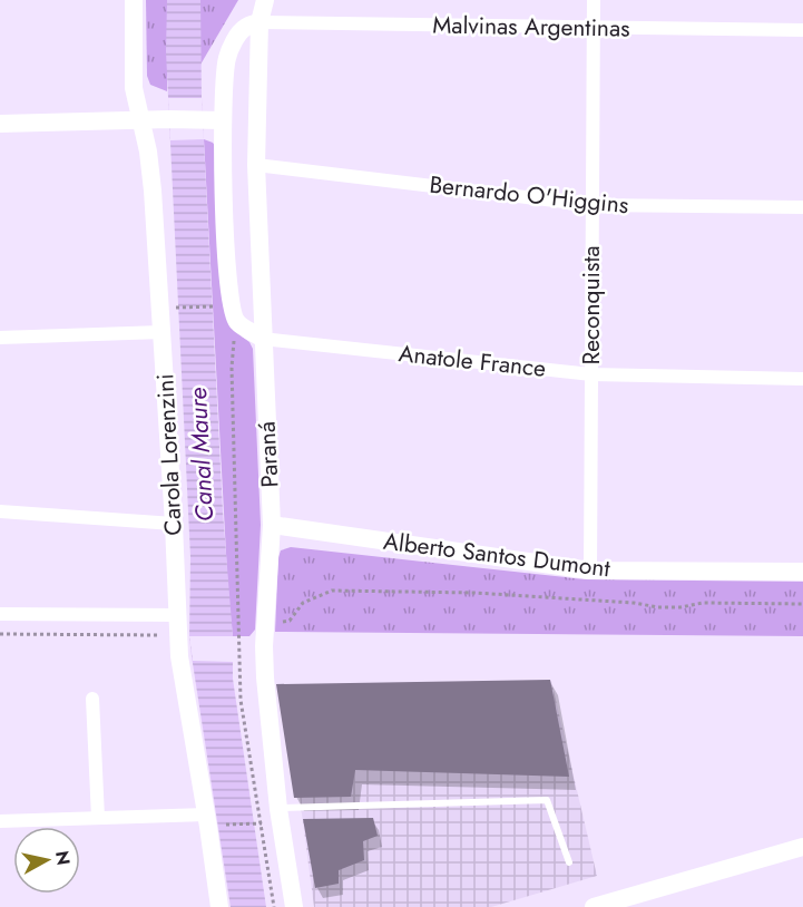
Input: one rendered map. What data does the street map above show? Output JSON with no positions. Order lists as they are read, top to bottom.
{
  "streets": {
    "street": [
      "Malvinas Argentinas",
      "Bernardo O'Higgins",
      "Reconquista",
      "Anatole France",
      "Carola Lorenzini",
      "Paraná",
      "Alberto Santos Dumont"
    ]
  },
  "crossings": [
    ["Malvinas Argentinas", "Reconquista"],
    ["Malvinas Argentinas", "Paraná"],
    ["Bernardo O'Higgins", "Reconquista"],
    ["Bernardo O'Higgins", "Paraná"],
    ["Reconquista", "Anatole France"],
    ["Reconquista", "Alberto Santos Dumont"],
    ["Anatole France", "Paraná"],
    ["Paraná", "Alberto Santos Dumont"]
  ],
  "water": ["Canal Maure"],
  "north": "right"
}
